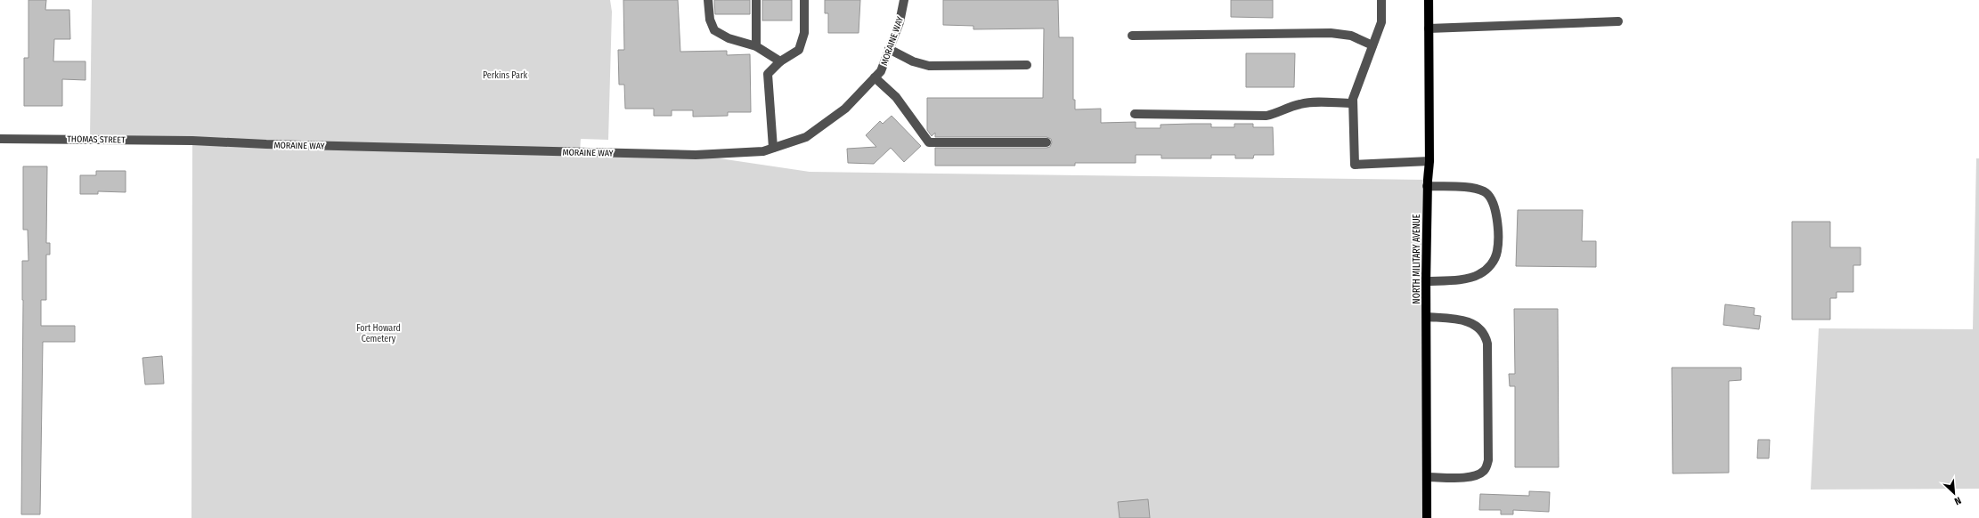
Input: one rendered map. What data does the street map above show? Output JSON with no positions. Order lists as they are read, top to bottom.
{
  "streets": {
    "main road": ["NORTH MILITARY AVENUE"],
    "street": ["MORAINE WAY", "THOMAS STREET"]
  },
  "crossings": [
    ["MORAINE WAY", "THOMAS STREET"]
  ],
  "parks": ["Perkins Park", "Fort Howard Cemetery"],
  "north": "bottom right"
}
